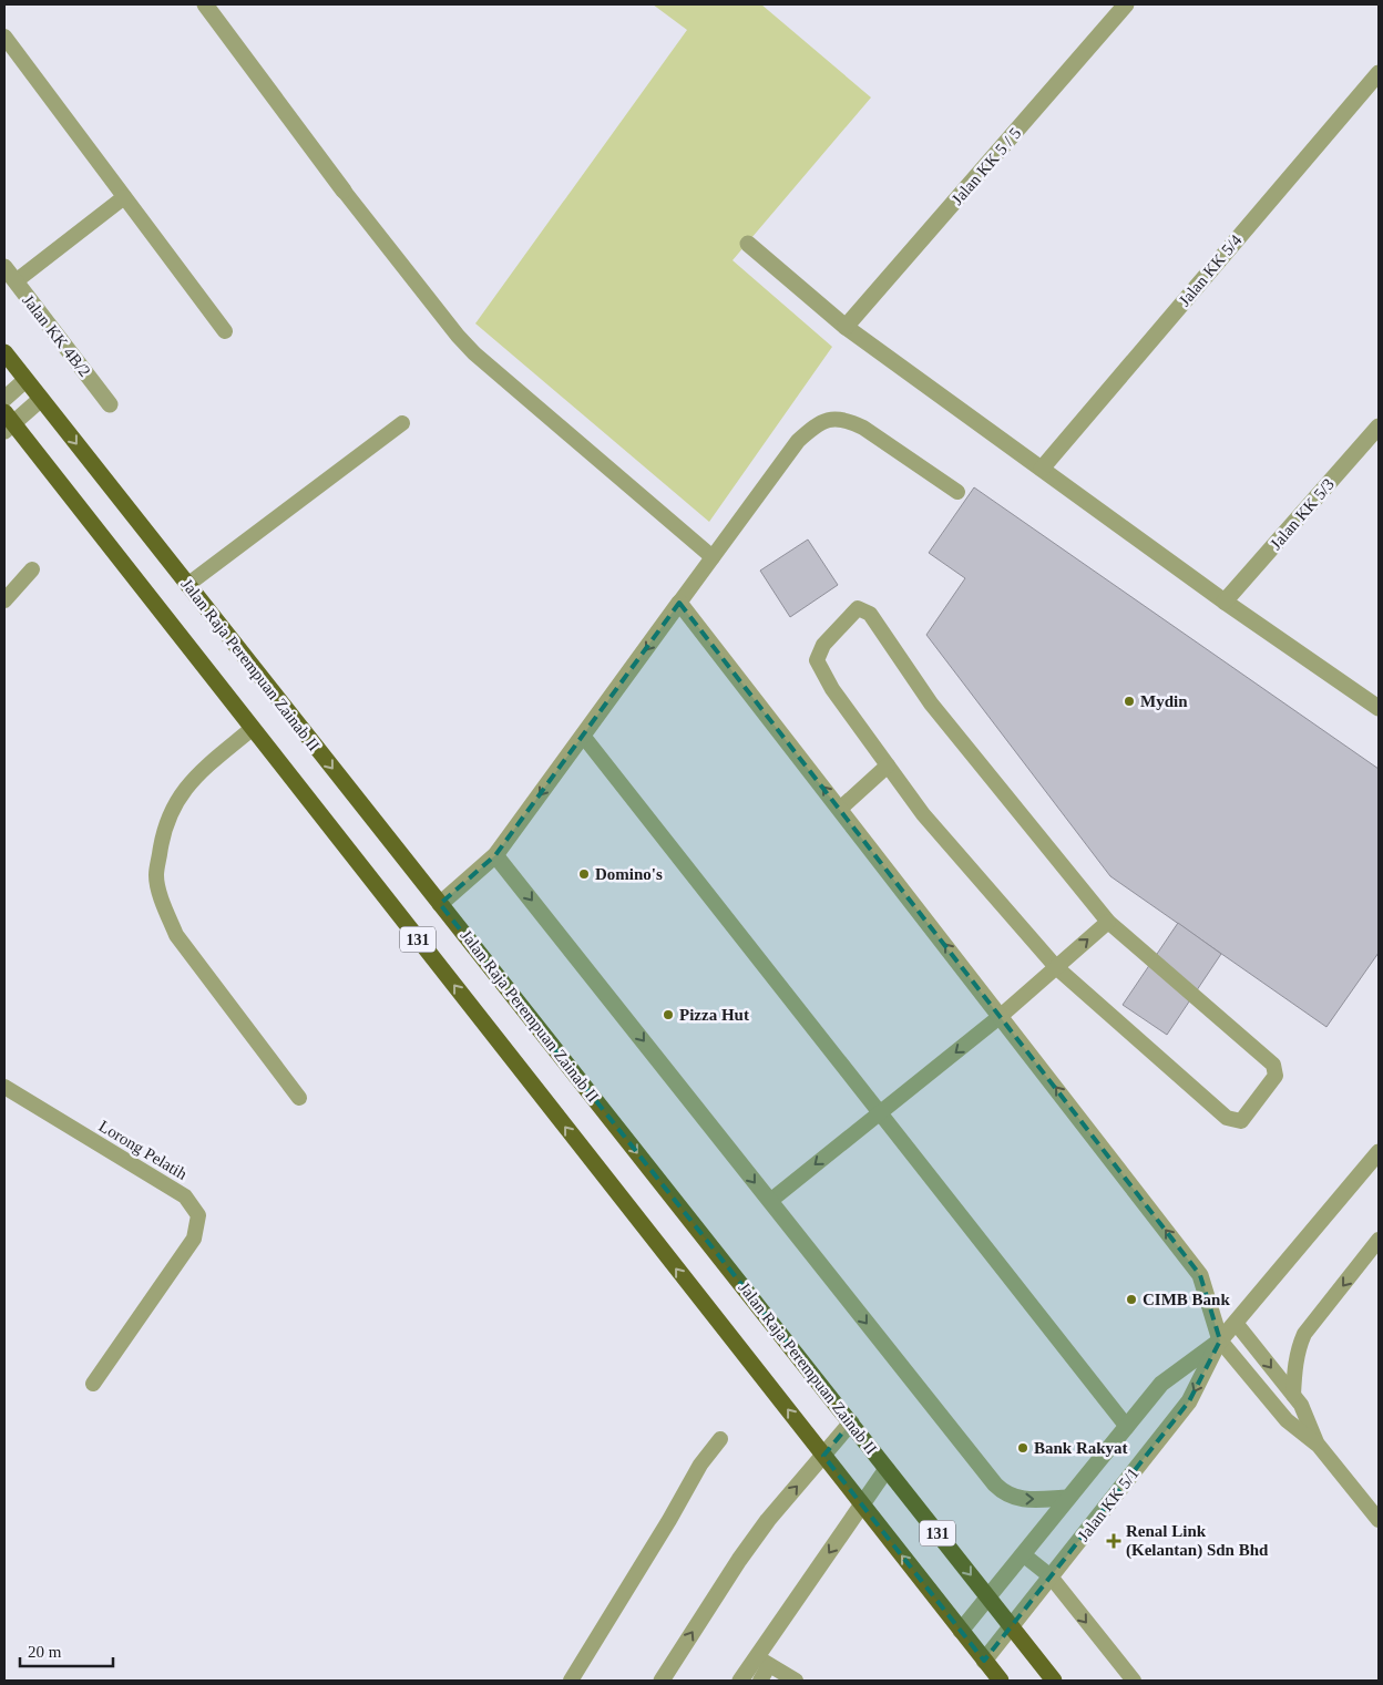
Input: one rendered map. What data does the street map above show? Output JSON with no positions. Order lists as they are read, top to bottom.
{
  "streets": {
    "main road": ["Jalan Raja Perempuan Zainab II", "131"],
    "street": [
      "Jalan KK 5 / 5",
      "Jalan KK 5/4",
      "Jalan KK 4B/2",
      "Jalan KK 5/3",
      "Jalan KK 5/1"
    ],
    "lane": ["Lorong Pelatih"]
  },
  "crossings": [
    ["Jalan Raja Perempuan Zainab II", "Jalan KK 5/1"],
    ["131", "Jalan KK 5/1"]
  ],
  "places": {
    "other": [
      "Mydin",
      "Domino's",
      "Pizza Hut",
      "CIMB Bank",
      "Bank Rakyat"
    ],
    "health": ["Renal Link (Kelantan) Sdn Bhd"]
  },
  "scale_bar": "20 m"
}
